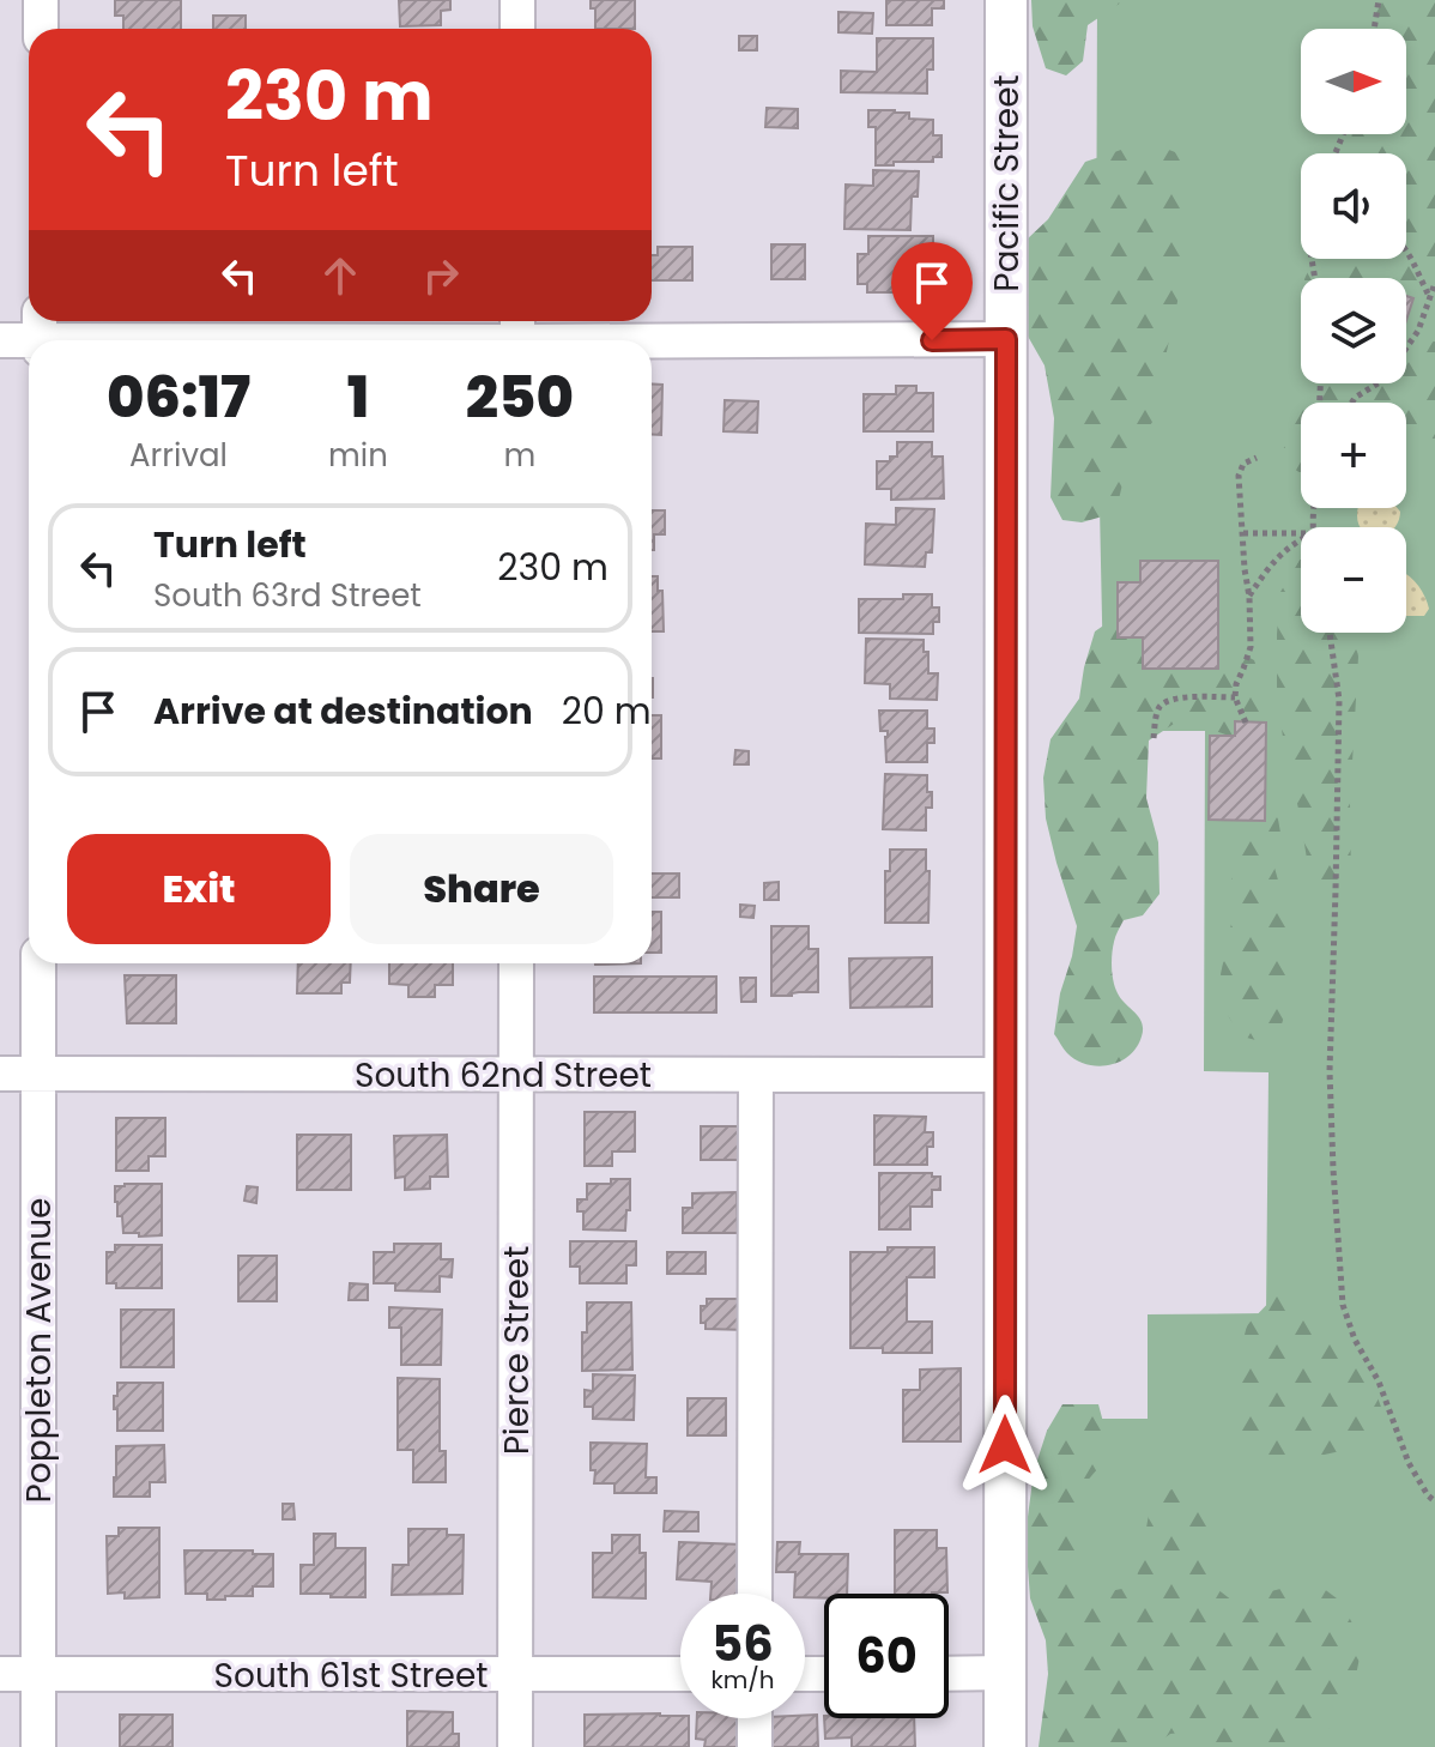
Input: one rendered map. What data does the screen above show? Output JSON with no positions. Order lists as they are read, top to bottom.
{
  "streets": {
    "main road": ["Pacific Street"],
    "street": [
      "South 62nd Street",
      "Poppleton Avenue",
      "Pierce Street",
      "South 61st Street"
    ]
  },
  "crossings": [
    ["Pacific Street", "South 62nd Street"],
    ["South 62nd Street", "Poppleton Avenue"],
    ["South 62nd Street", "Pierce Street"],
    ["Poppleton Avenue", "South 61st Street"],
    ["Pierce Street", "South 61st Street"]
  ],
  "north": "right",
  "page": {
    "map_buttons": ["+", "−"],
    "turn": ["230 m", "Turn left"],
    "eta": [
      "06:17",
      "Arrival",
      "1",
      "min",
      "250",
      "m"
    ],
    "list": [
      {
        "name": "Turn left",
        "note": "South 63rd Street",
        "value": "230 m"
      },
      {
        "name": "Arrive at destination",
        "value": "20 m"
      }
    ],
    "buttons": ["Exit", "Share"],
    "speed": "56 km/h",
    "limit": "60"
  }
}
